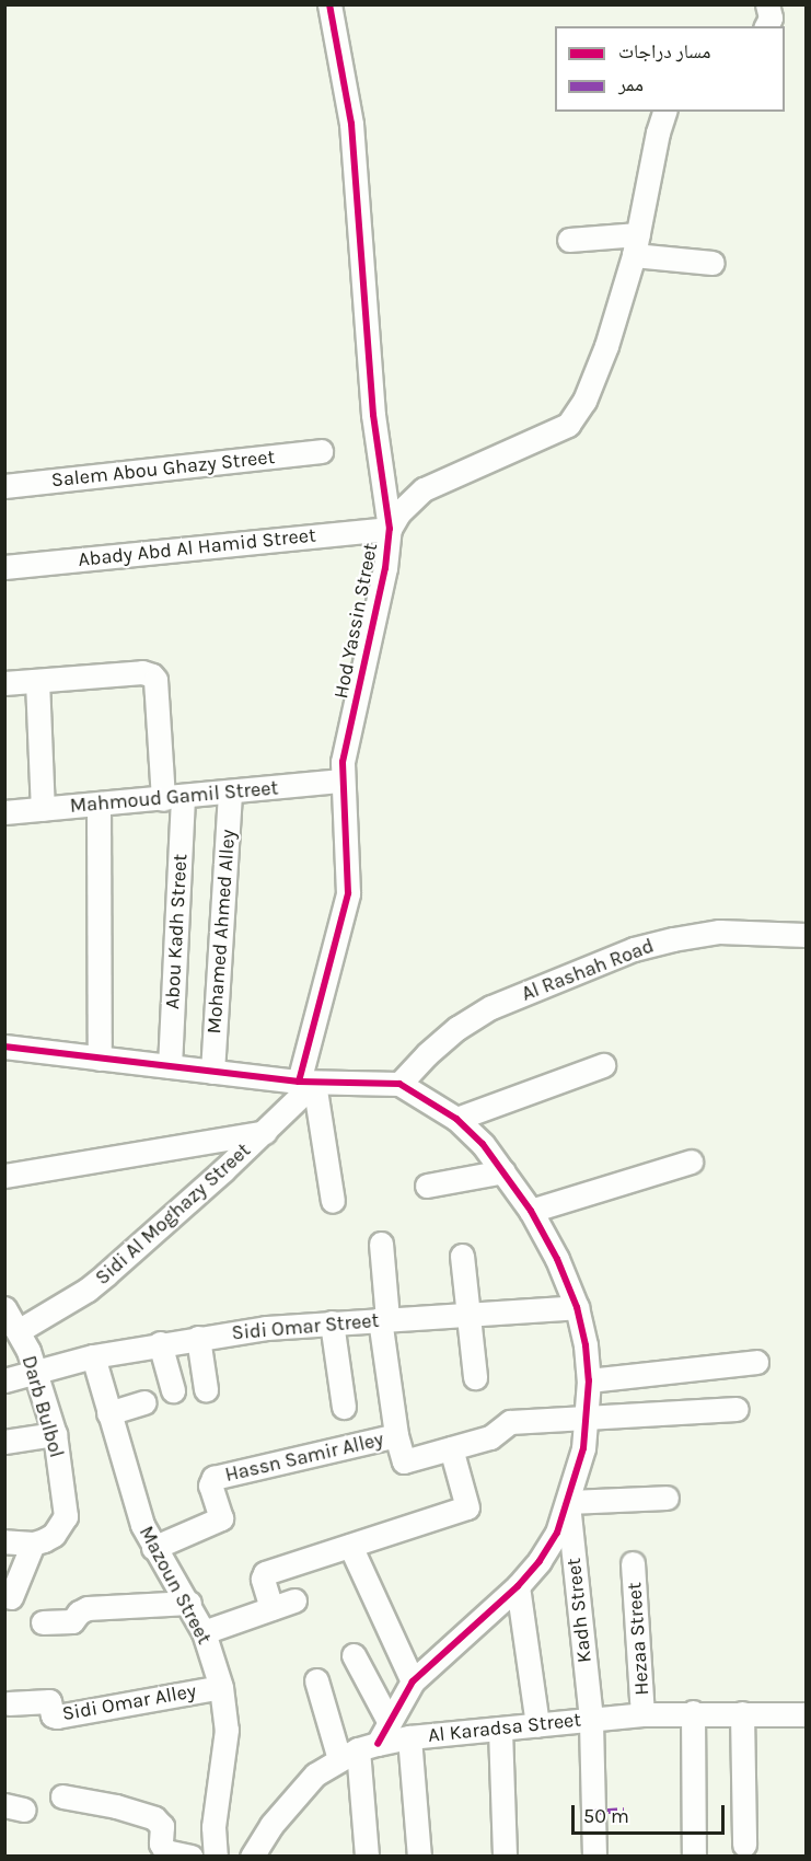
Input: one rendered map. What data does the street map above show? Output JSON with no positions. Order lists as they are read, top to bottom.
{
  "streets": {
    "street": [
      "Salem Abou Ghazy Street",
      "Abady Abd Al Hamid Street",
      "Hod Yassin Street",
      "Mahmoud Gamil Street",
      "Abou Kadh Street",
      "Mohamed Ahmed Alley",
      "Al Rashah Road",
      "Sidi Al Moghazy Street",
      "Sidi Omar Street",
      "Darb Bulbol",
      "Hassn Samir Alley",
      "Mazoun Street",
      "Kadh Street",
      "Hezaa Street",
      "Sidi Omar Alley",
      "Al Karadsa Street"
    ]
  },
  "crossings": [
    ["Abady Abd Al Hamid Street", "Hod Yassin Street"],
    ["Hod Yassin Street", "Mahmoud Gamil Street"],
    ["Hod Yassin Street", "Sidi Al Moghazy Street"],
    ["Mahmoud Gamil Street", "Abou Kadh Street"],
    ["Mahmoud Gamil Street", "Mohamed Ahmed Alley"],
    ["Sidi Al Moghazy Street", "Darb Bulbol"],
    ["Sidi Omar Street", "Darb Bulbol"],
    ["Sidi Omar Street", "Mazoun Street"],
    ["Hassn Samir Alley", "Mazoun Street"],
    ["Mazoun Street", "Sidi Omar Alley"],
    ["Kadh Street", "Al Karadsa Street"],
    ["Hezaa Street", "Al Karadsa Street"]
  ],
  "legend": ["مسار دراجات", "ممر"],
  "scale_bar": "50 m"
}
